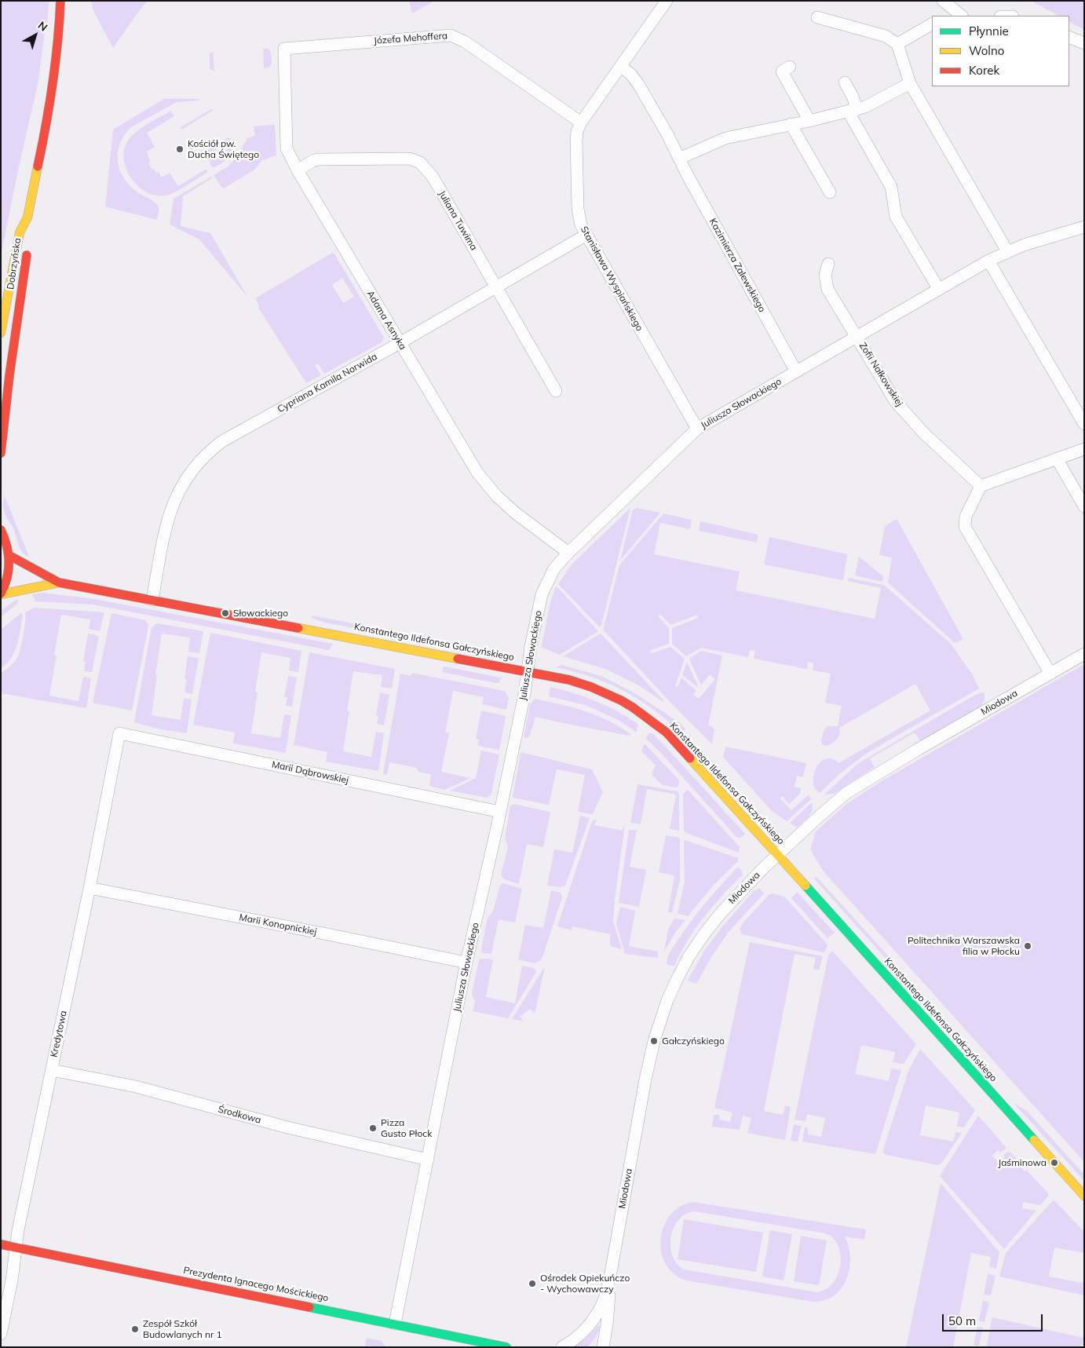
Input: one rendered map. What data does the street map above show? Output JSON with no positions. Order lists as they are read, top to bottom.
{
  "streets": {
    "street": [
      "Józefa Mehoffera",
      "Juliana Tuwima",
      "Dobrzyńska",
      "Kazimierza Zalewskiego",
      "Stanisława Wyspiańskiego",
      "Adama Asnyka",
      "Zofii Nałkowskiej",
      "Cypriana Kamila Norwida",
      "Juliusza Słowackiego",
      "Konstantego Ildefonsa Gałczyńskiego",
      "Miodowa",
      "Marii Dąbrowskiej",
      "Marii Konopnickiej",
      "Kredytowa",
      "Środkowa",
      "Prezydenta Ignacego Mościckiego"
    ]
  },
  "crossings": [
    ["Józefa Mehoffera", "Stanisława Wyspiańskiego"],
    ["Józefa Mehoffera", "Adama Asnyka"],
    ["Juliana Tuwima", "Adama Asnyka"],
    ["Juliana Tuwima", "Cypriana Kamila Norwida"],
    ["Kazimierza Zalewskiego", "Stanisława Wyspiańskiego"],
    ["Kazimierza Zalewskiego", "Juliusza Słowackiego"],
    ["Stanisława Wyspiańskiego", "Cypriana Kamila Norwida"],
    ["Stanisława Wyspiańskiego", "Juliusza Słowackiego"],
    ["Adama Asnyka", "Cypriana Kamila Norwida"],
    ["Adama Asnyka", "Juliusza Słowackiego"],
    ["Zofii Nałkowskiej", "Juliusza Słowackiego"],
    ["Cypriana Kamila Norwida", "Konstantego Ildefonsa Gałczyńskiego"],
    ["Juliusza Słowackiego", "Konstantego Ildefonsa Gałczyńskiego"],
    ["Juliusza Słowackiego", "Marii Dąbrowskiej"],
    ["Juliusza Słowackiego", "Marii Konopnickiej"],
    ["Juliusza Słowackiego", "Środkowa"],
    ["Juliusza Słowackiego", "Prezydenta Ignacego Mościckiego"],
    ["Konstantego Ildefonsa Gałczyńskiego", "Miodowa"],
    ["Marii Dąbrowskiej", "Kredytowa"],
    ["Marii Konopnickiej", "Kredytowa"],
    ["Kredytowa", "Środkowa"],
    ["Kredytowa", "Prezydenta Ignacego Mościckiego"]
  ],
  "places": [
    "Kościół pw. Ducha Świętego",
    "Słowackiego",
    "Politechnika Warszawska filia w Płocku",
    "Gałczyńskiego",
    "Pizza Gusto Płock",
    "Jaśminowa",
    "Ośrodek Opiekuńczo - Wychowawczy",
    "Zespół Szkół Budowlanych nr 1"
  ],
  "legend": ["Płynnie", "Wolno", "Korek"],
  "scale_bar": "50 m",
  "north": "top right"
}
